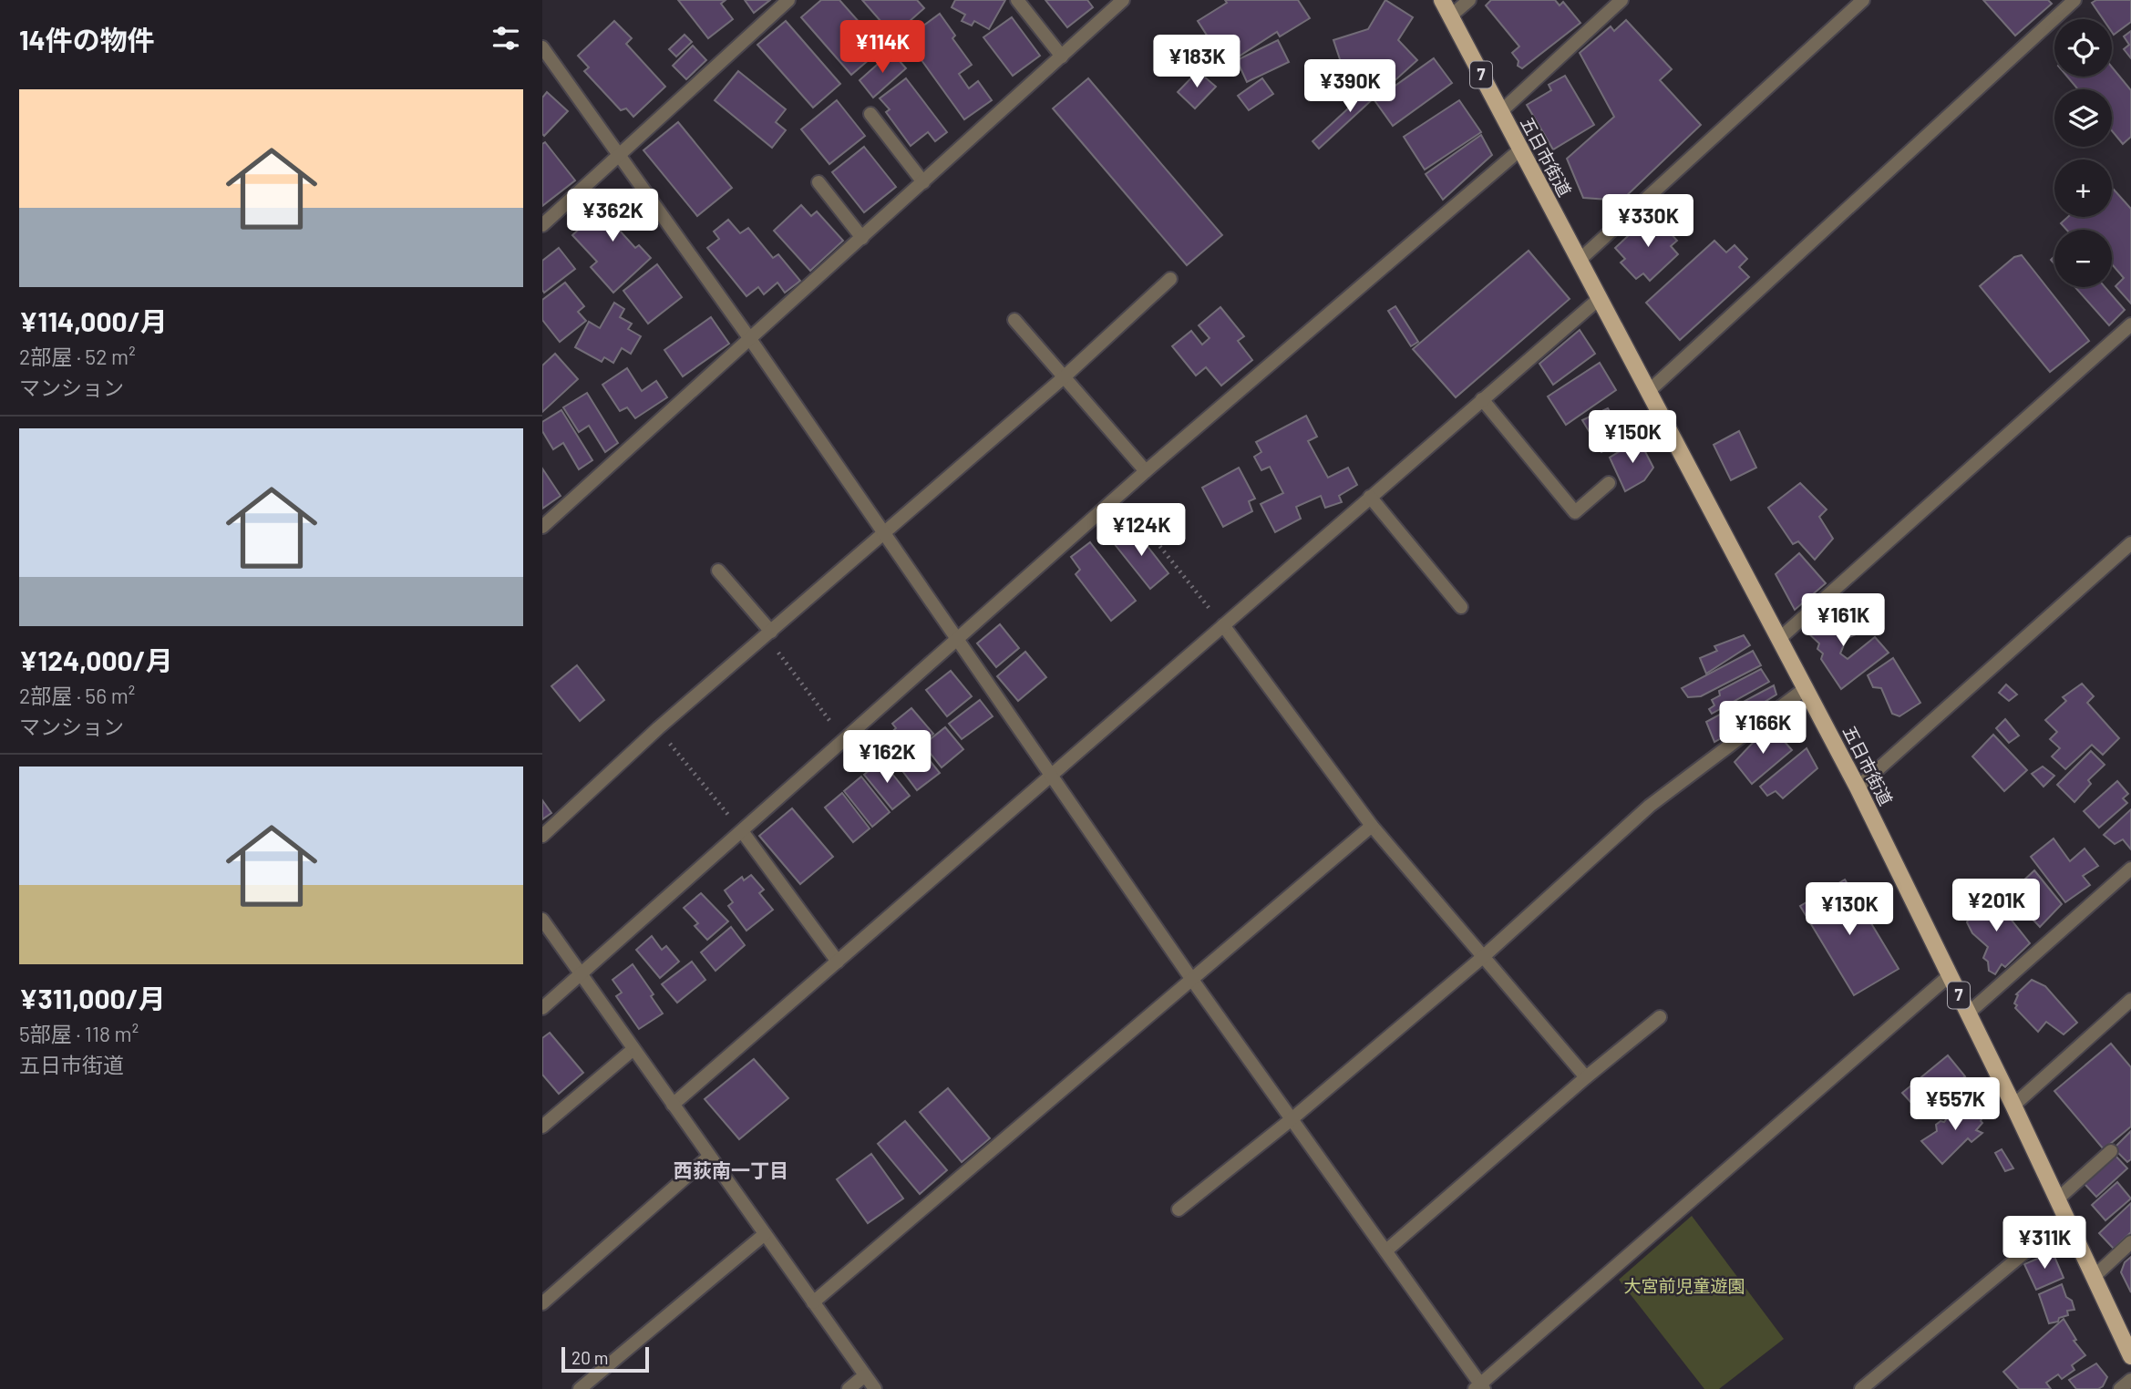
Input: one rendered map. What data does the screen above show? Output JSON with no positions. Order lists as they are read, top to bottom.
{
  "streets": {
    "main road": ["7", "五日市街道"]
  },
  "districts": ["西荻南一丁目"],
  "parks": ["大宮前児童遊園"],
  "scale_bar": "20 m",
  "page": {
    "heading": "14件の物件",
    "map_buttons": ["+", "−"],
    "price": [
      "¥114K",
      "¥183K",
      "¥390K",
      "¥362K",
      "¥330K",
      "¥150K",
      "¥124K",
      "¥161K",
      "¥166K",
      "¥162K",
      "¥201K",
      "¥130K",
      "¥557K",
      "¥311K"
    ],
    "list": [
      {
        "name": "¥114,000/月",
        "note": "2部屋 · 52 m² · マンション"
      },
      {
        "name": "¥124,000/月",
        "note": "2部屋 · 56 m² · マンション"
      },
      {
        "name": "¥311,000/月",
        "note": "5部屋 · 118 m² · 五日市街道"
      }
    ],
    "scale": "20 m"
  }
}
